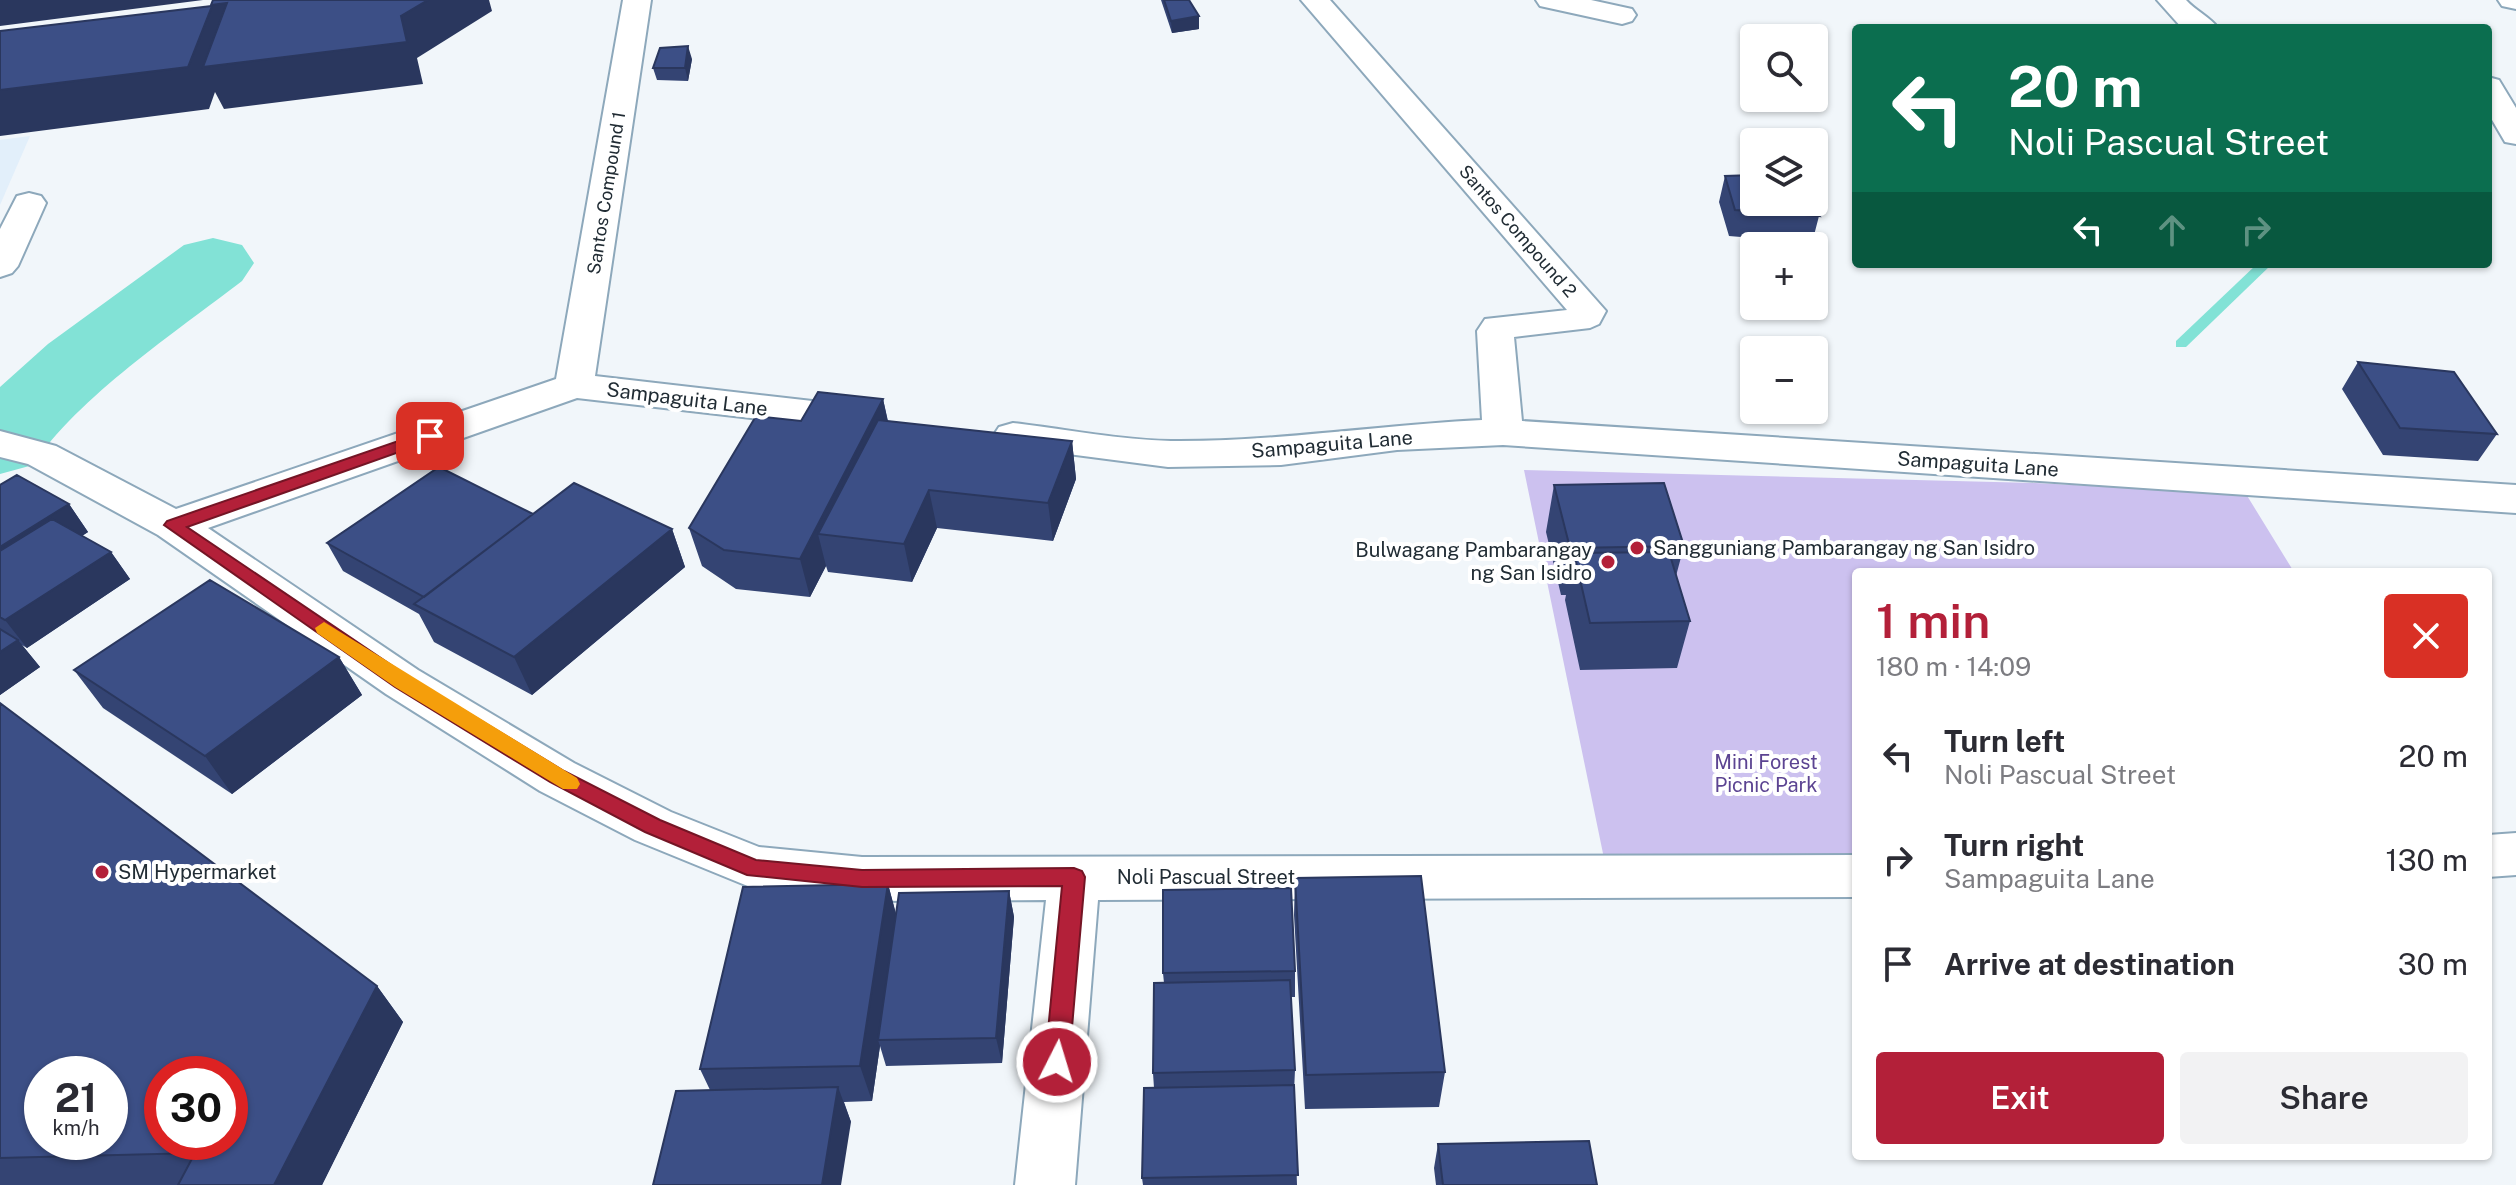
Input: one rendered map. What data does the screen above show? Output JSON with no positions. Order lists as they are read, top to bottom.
{
  "streets": {
    "street": [
      "Santos Compound 1",
      "Santos Compound 2",
      "Sampaguita Lane",
      "Noli Pascual Street"
    ]
  },
  "crossings": [
    ["Santos Compound 1", "Sampaguita Lane"],
    ["Santos Compound 2", "Sampaguita Lane"],
    ["Sampaguita Lane", "Noli Pascual Street"]
  ],
  "parks": ["Mini Forest Picnic Park"],
  "places": ["Sangguniang Pambarangay ng San Isidro", "Bulwagang Pambarangay ng San Isidro", "SM Hypermarket"],
  "page": {
    "map_buttons": ["+", "−"],
    "turn": ["20 m", "Noli Pascual Street"],
    "heading": ["1 min", "180 m · 14:09"],
    "list": [
      {
        "name": "Turn left",
        "note": "Noli Pascual Street",
        "value": "20 m"
      },
      {
        "name": "Turn right",
        "note": "Sampaguita Lane",
        "value": "130 m"
      },
      {
        "name": "Arrive at destination",
        "value": "30 m"
      }
    ],
    "buttons": ["Exit", "Share"],
    "speed": "21 km/h",
    "limit": "30"
  }
}
